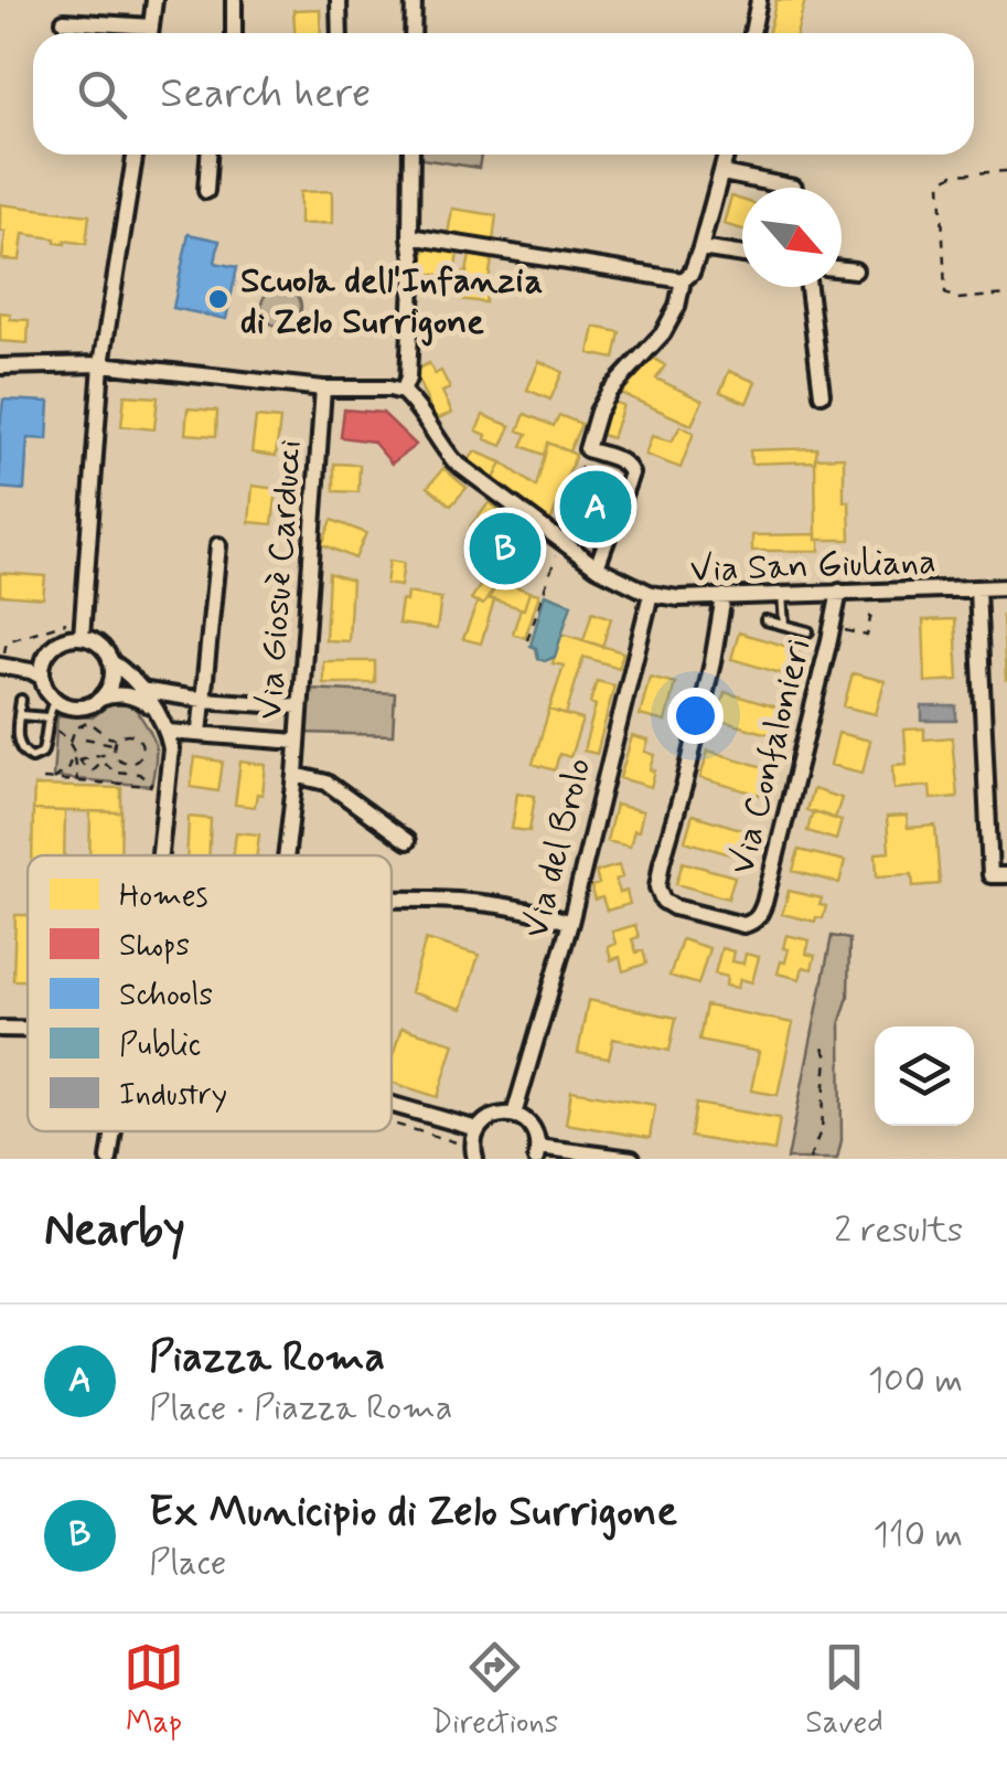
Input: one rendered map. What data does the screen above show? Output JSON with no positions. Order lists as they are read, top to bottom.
{
  "streets": {
    "street": [
      "Via San Giuliana",
      "Via Giosuè Carducci",
      "Via Confalonieri",
      "Via del Brolo"
    ]
  },
  "crossings": [
    ["Via San Giuliana", "Via Confalonieri"],
    ["Via San Giuliana", "Via del Brolo"],
    ["Via Giosuè Carducci", "Via del Brolo"]
  ],
  "places": ["Scuola dell'Infanzia di Zelo Surrigone"],
  "legend": [
    "Homes",
    "Shops",
    "Schools",
    "Public",
    "Industry"
  ],
  "north": "bottom right",
  "page": {
    "search": "Search here",
    "pins": ["A", "B"],
    "heading": ["Nearby", "2 results"],
    "list": [
      {
        "mark": "A",
        "name": "Piazza Roma",
        "note": "Place · Piazza Roma",
        "value": "100 m"
      },
      {
        "mark": "B",
        "name": "Ex Municipio di Zelo Surrigone",
        "note": "Place",
        "value": "110 m"
      }
    ],
    "nav": ["Map", "Directions", "Saved"]
  }
}
